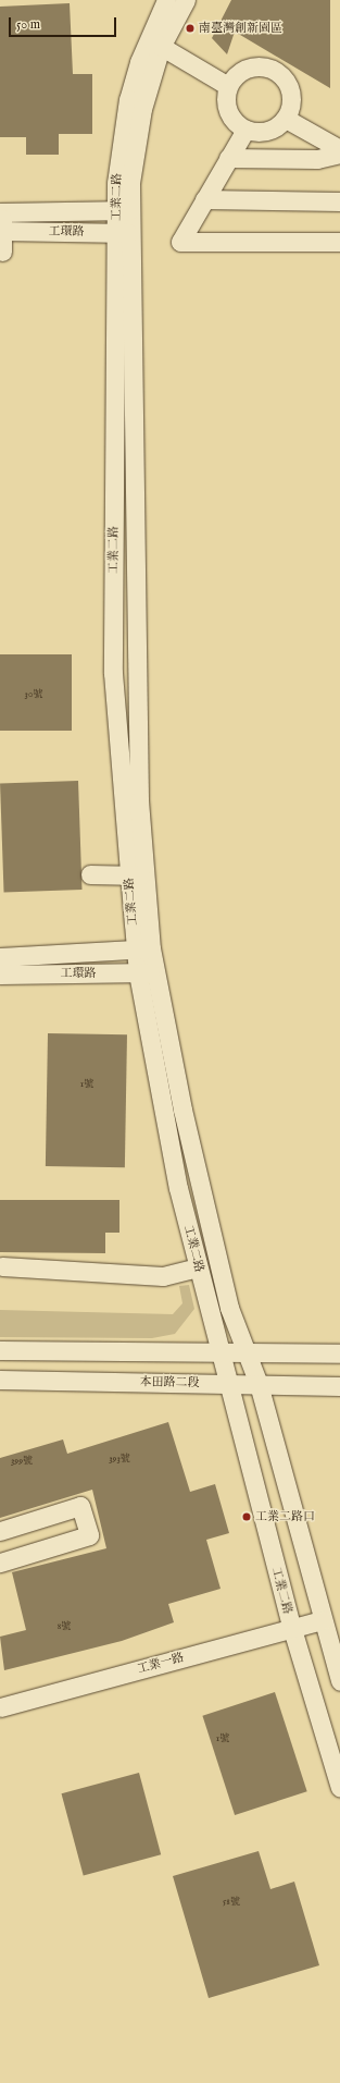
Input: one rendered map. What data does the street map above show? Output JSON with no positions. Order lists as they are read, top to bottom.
{
  "streets": {
    "street": [
      "工業二路",
      "工環路",
      "本田路二段",
      "工業一路"
    ]
  },
  "crossings": [
    ["工業二路", "工環路"],
    ["工業二路", "本田路二段"],
    ["工業二路", "工業一路"]
  ],
  "places": ["南臺灣創新園區", "工業二路口"],
  "house_numbers": [
    "30號",
    "1號",
    "393號",
    "399號",
    "8號",
    "1號",
    "58號"
  ],
  "scale_bar": "50 m"
}
